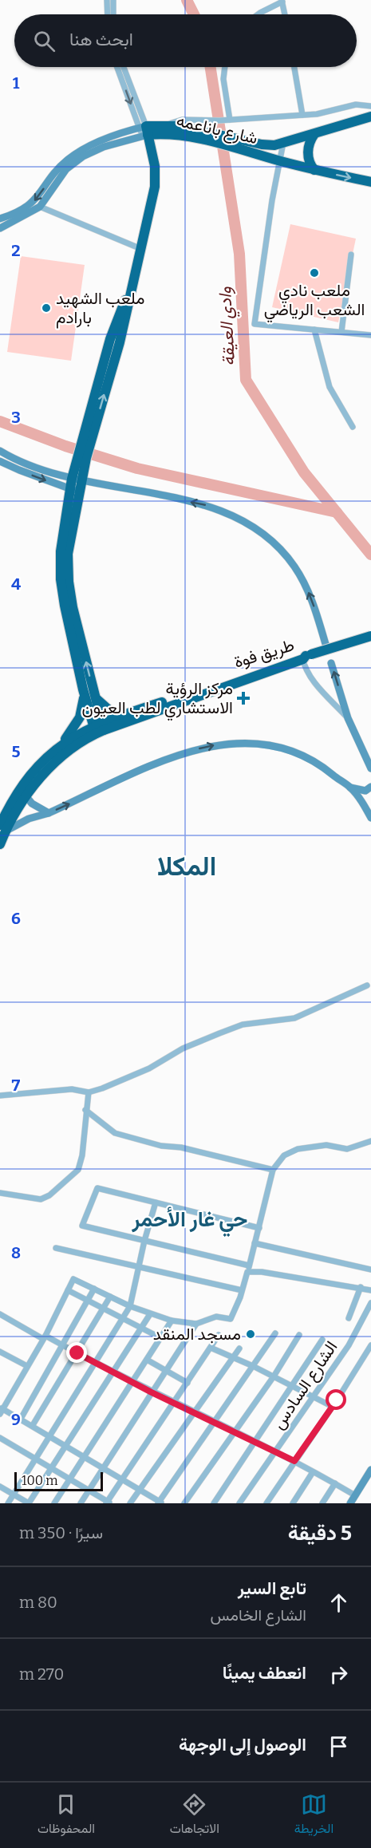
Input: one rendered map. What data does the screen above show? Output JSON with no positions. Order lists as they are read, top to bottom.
{
  "streets": {
    "highway": ["شارع باناعمه", "طريق فوة"],
    "street": ["الشارع السادس"]
  },
  "districts": ["المكلا", "حي غار الأحمر"],
  "water": ["وادي العيقة"],
  "places": {
    "other": ["ملعب نادي الشعب الرياضي", "ملعب الشهيد بارادم", "مسجد المنقد"],
    "health": ["مركز الرؤية الاستشاري لطب العيون"]
  },
  "scale_bar": "100 m",
  "page": {
    "search": "ابحث هنا",
    "scale": "100 m",
    "heading": ["5 دقيقة", "سيرًا · 350 m"],
    "list": [
      ["تابع السير", "الشارع الخامس", "80 m"],
      ["انعطف يمينًا", "270 m"],
      "الوصول إلى الوجهة"
    ],
    "nav": ["الخريطة", "الاتجاهات", "المحفوظات"]
  },
  "grid": {
    "rows": [
      "1",
      "2",
      "3",
      "4",
      "5",
      "6",
      "7",
      "8",
      "9"
    ]
  }
}
